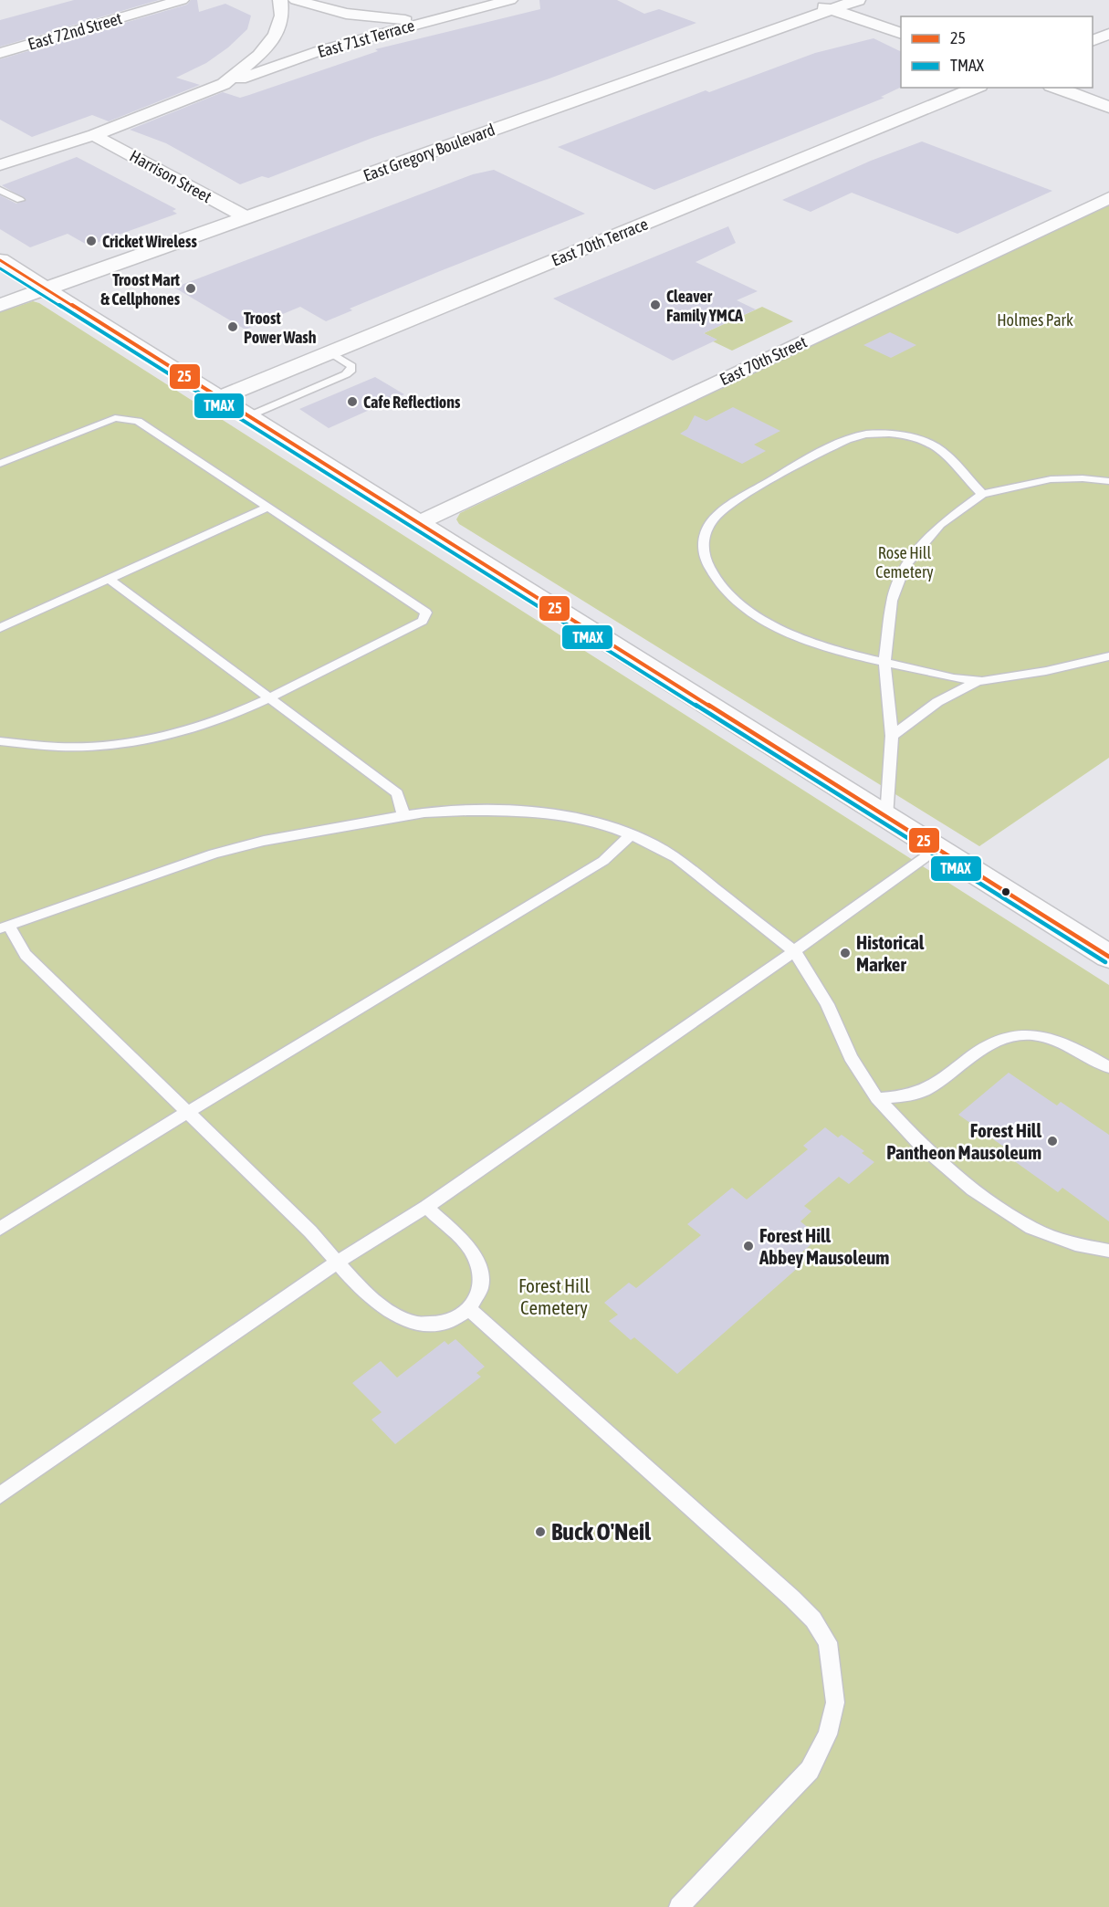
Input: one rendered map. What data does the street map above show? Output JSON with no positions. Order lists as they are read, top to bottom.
{
  "streets": {
    "main road": ["East Gregory Boulevard"],
    "street": [
      "East 72nd Street",
      "East 71st Terrace",
      "Harrison Street",
      "East 70th Terrace",
      "East 70th Street"
    ]
  },
  "crossings": [
    ["East 71st Terrace", "Harrison Street"],
    ["East Gregory Boulevard", "Harrison Street"]
  ],
  "parks": ["Holmes Park", "Rose Hill Cemetery", "Forest Hill Cemetery"],
  "places": [
    "Cricket Wireless",
    "Troost Mart & Cellphones",
    "Cleaver Family YMCA",
    "Troost Power Wash",
    "Cafe Reflections",
    "Historical Marker",
    "Forest Hill Pantheon Mausoleum",
    "Forest Hill Abbey Mausoleum",
    "Buck O'Neil"
  ],
  "lines": ["transit line 25", "transit line TMAX"],
  "legend": ["25", "TMAX"]
}
